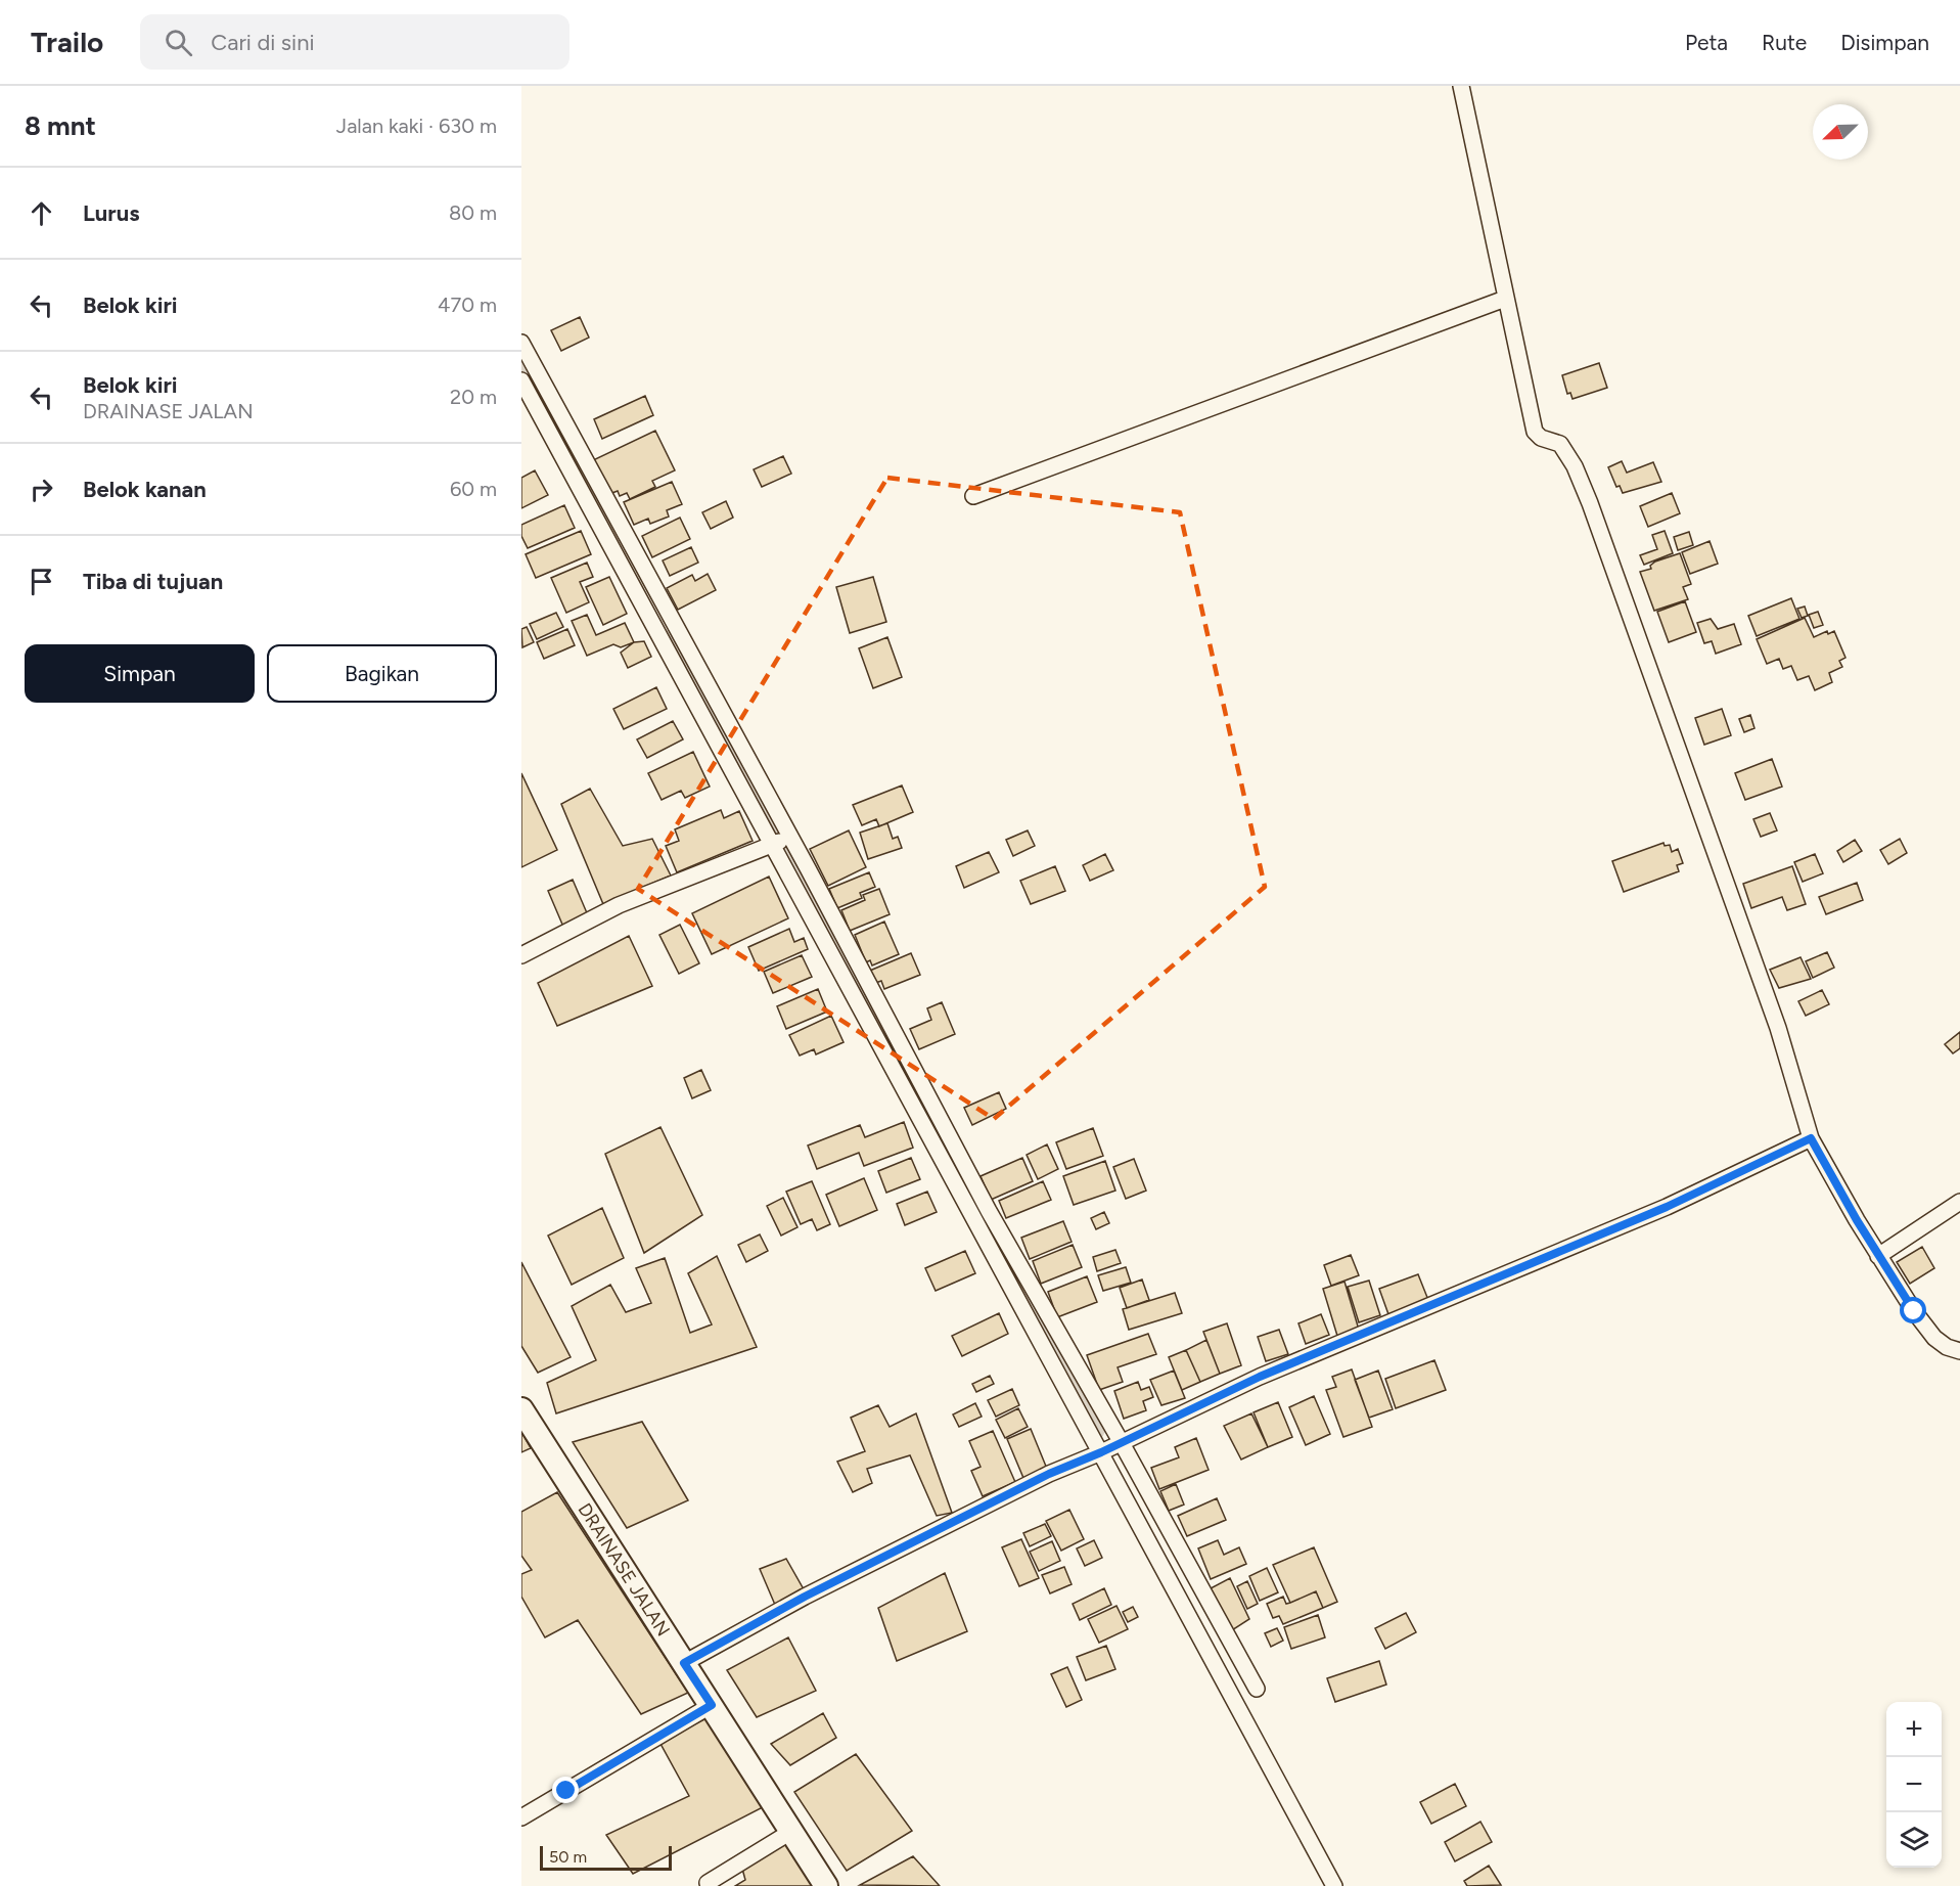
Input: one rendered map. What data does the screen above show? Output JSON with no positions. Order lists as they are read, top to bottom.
{
  "streets": {
    "street": ["DRAINASE JALAN"]
  },
  "scale_bar": "50 m",
  "north": "bottom left",
  "page": {
    "header": "Trailo",
    "search": "Cari di sini",
    "nav": ["Peta", "Rute", "Disimpan"],
    "heading": ["8 mnt", "Jalan kaki · 630 m"],
    "list": [
      ["Lurus", "80 m"],
      ["Belok kiri", "470 m"],
      ["Belok kiri", "DRAINASE JALAN", "20 m"],
      ["Belok kanan", "60 m"],
      "Tiba di tujuan"
    ],
    "buttons": ["Simpan", "Bagikan"],
    "map_buttons": ["+", "−"],
    "scale": "50 m"
  }
}
